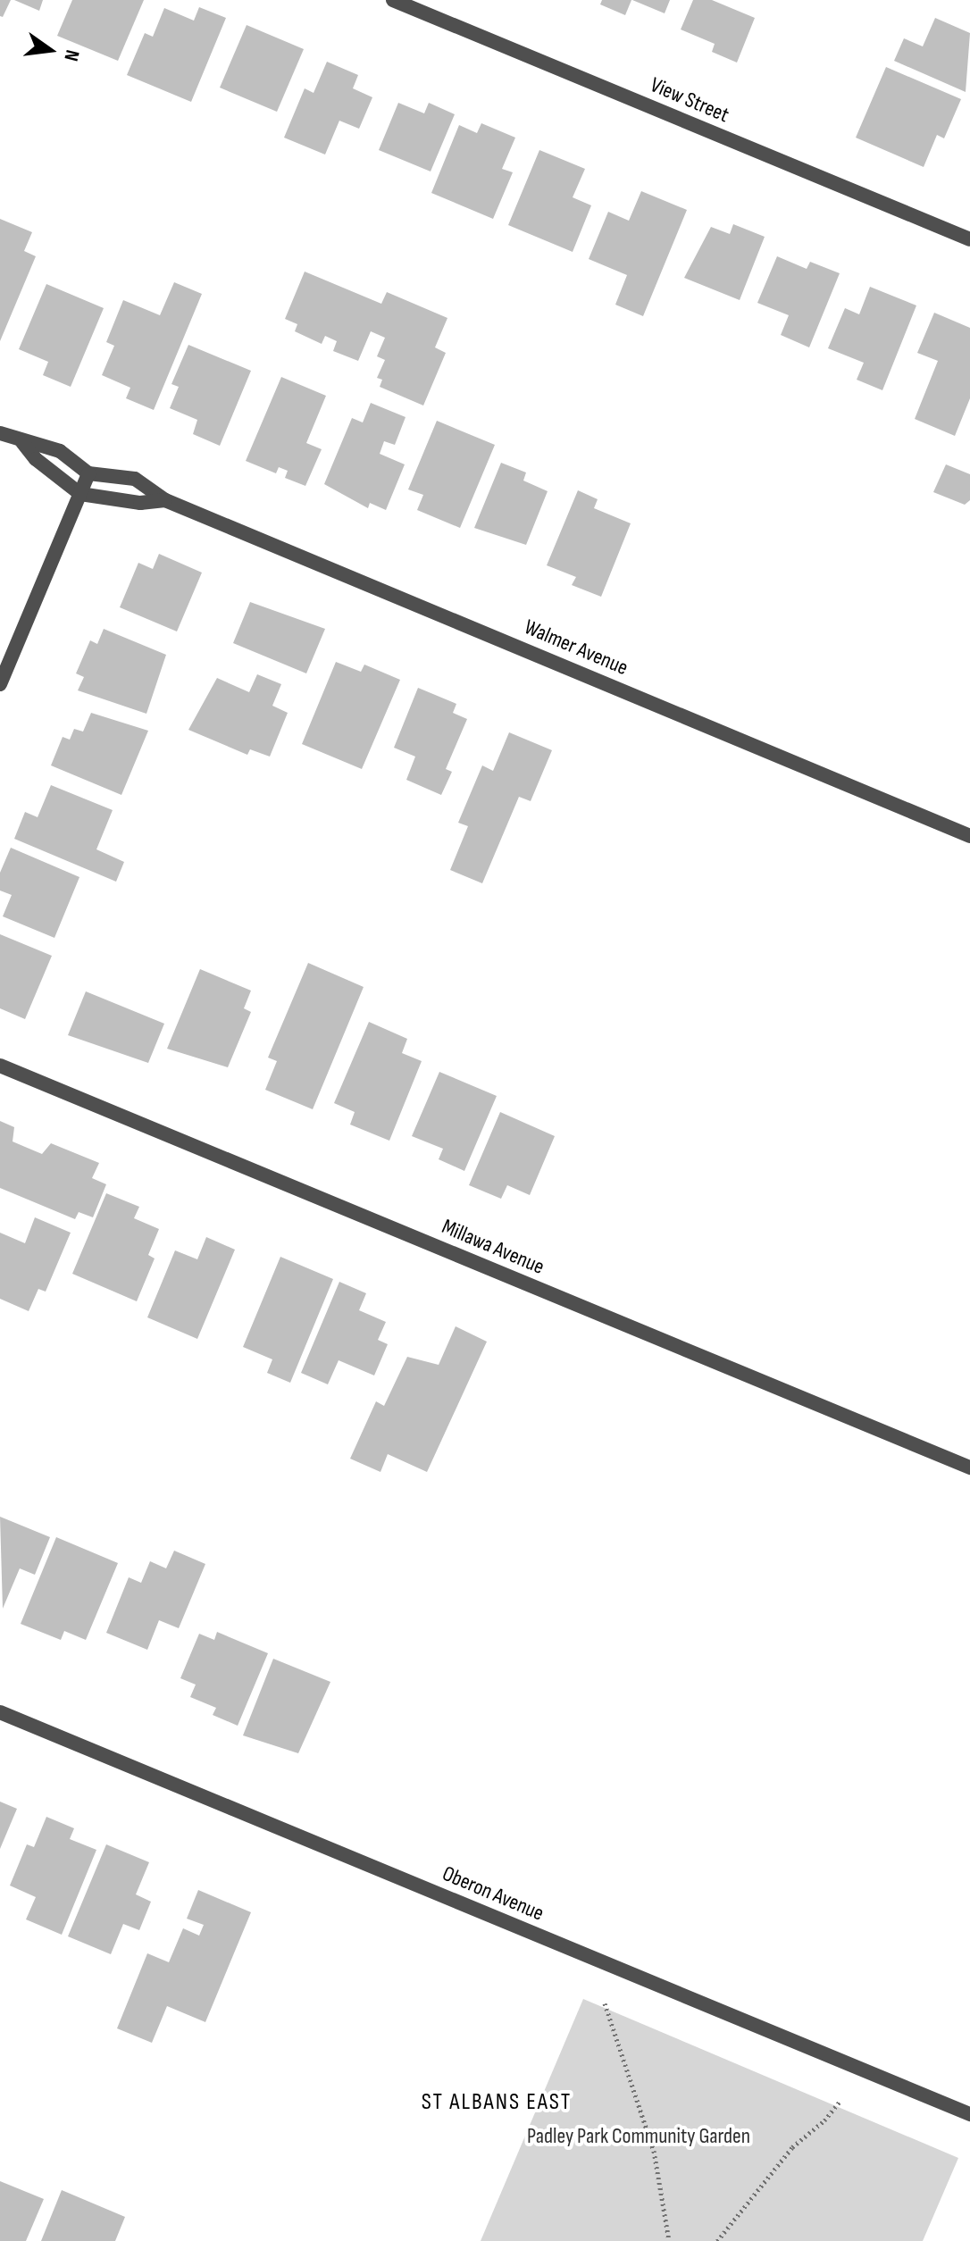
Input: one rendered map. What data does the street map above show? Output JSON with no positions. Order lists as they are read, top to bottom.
{
  "streets": {
    "street": [
      "View Street",
      "Walmer Avenue",
      "Millawa Avenue",
      "Oberon Avenue"
    ]
  },
  "districts": ["ST ALBANS EAST"],
  "parks": ["Padley Park Community Garden"],
  "north": "right"
}
